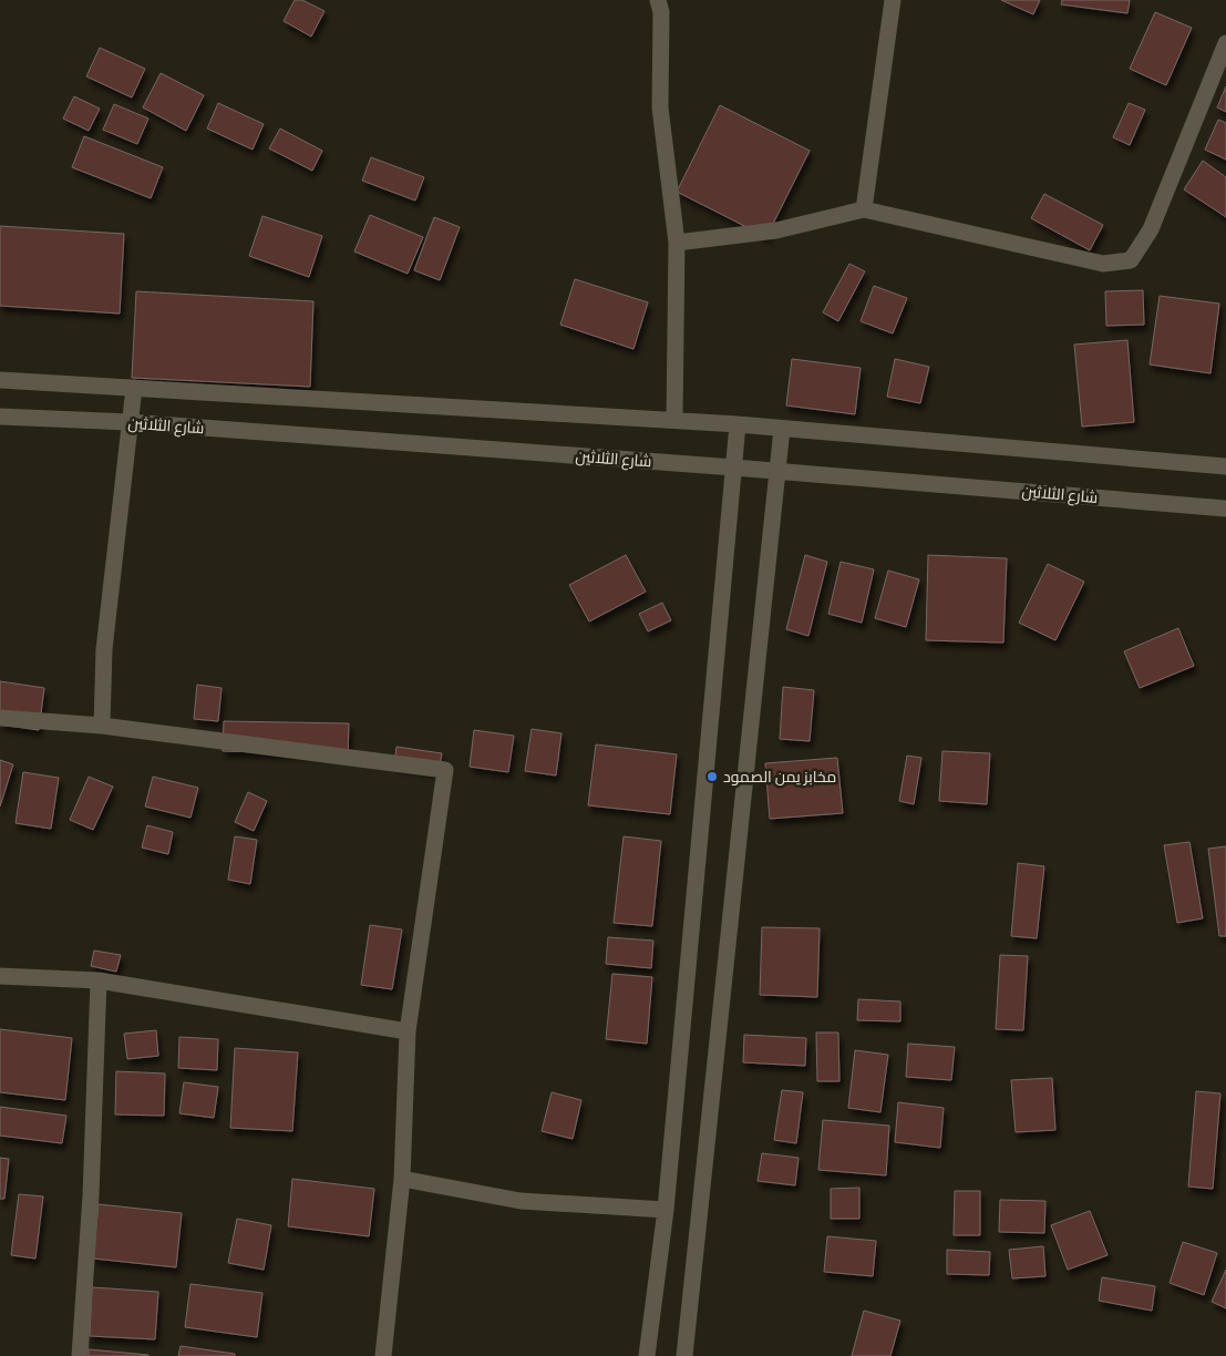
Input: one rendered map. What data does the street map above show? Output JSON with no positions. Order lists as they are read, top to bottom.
{
  "streets": {
    "street": ["شارع الثلاثين"]
  },
  "places": ["مخابز يمن الصمود"]
}
